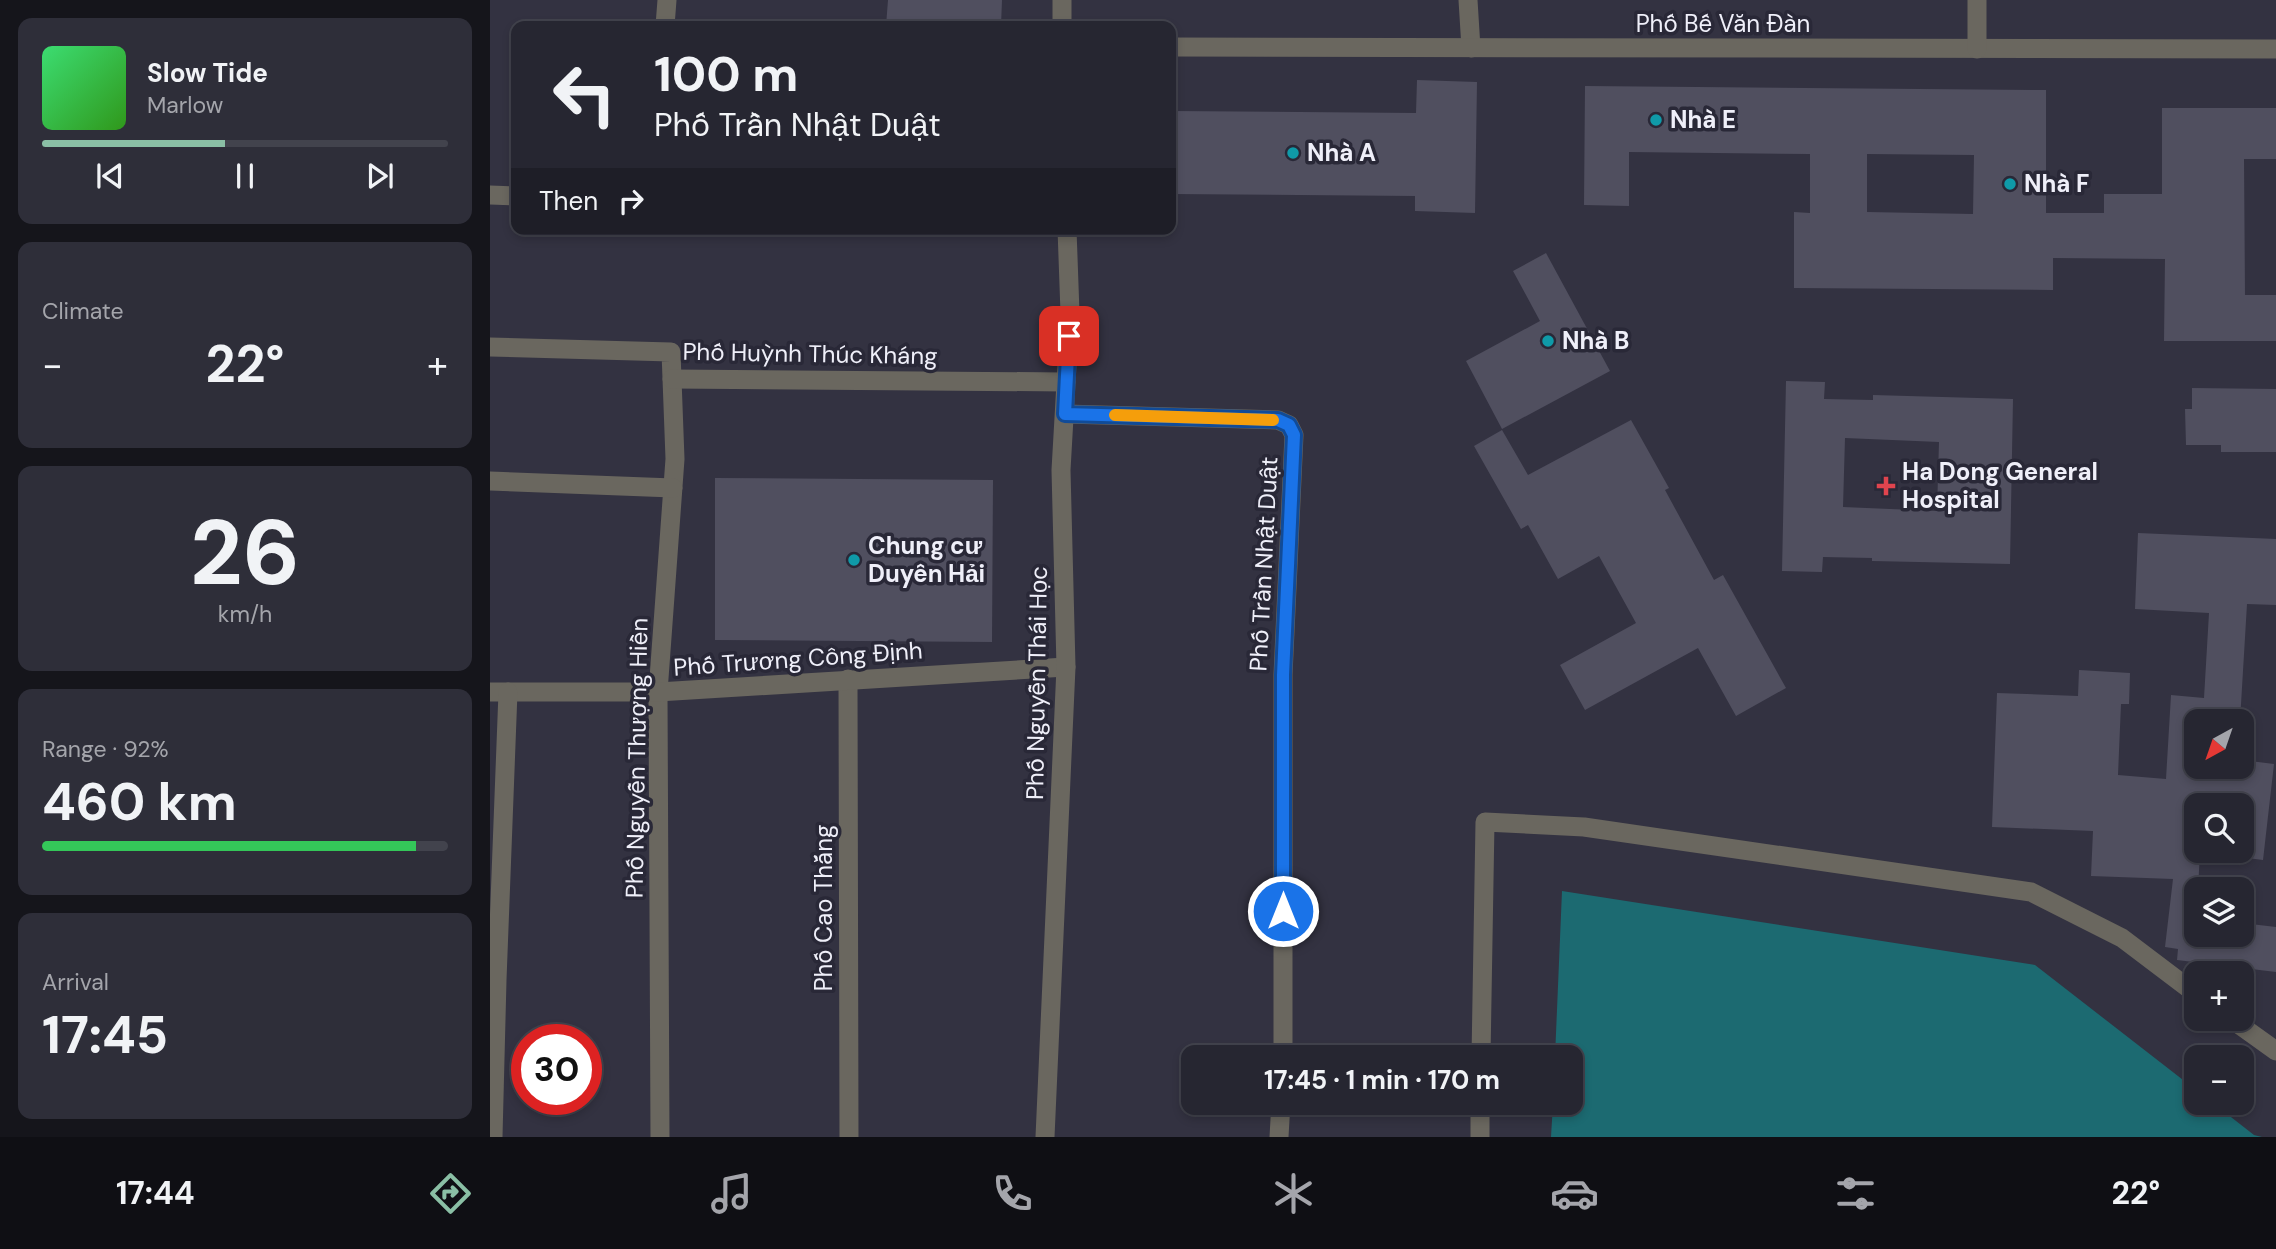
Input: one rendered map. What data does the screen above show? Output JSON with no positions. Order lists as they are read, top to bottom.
{
  "streets": {
    "street": [
      "Phố Bế Văn Đàn",
      "Phố Huỳnh Thúc Kháng",
      "Phố Trần Nhật Duật",
      "Phố Trương Công Định",
      "Phố Nguyễn Thái Học",
      "Phố Nguyễn Thượng Hiền",
      "Phố Cao Thắng"
    ]
  },
  "crossings": [
    ["Phố Huỳnh Thúc Kháng", "Phố Nguyễn Thái Học"],
    ["Phố Huỳnh Thúc Kháng", "Phố Nguyễn Thượng Hiền"],
    ["Phố Trần Nhật Duật", "Phố Nguyễn Thái Học"],
    ["Phố Trương Công Định", "Phố Nguyễn Thái Học"],
    ["Phố Trương Công Định", "Phố Nguyễn Thượng Hiền"],
    ["Phố Trương Công Định", "Phố Cao Thắng"]
  ],
  "places": {
    "other": [
      "Nhà E",
      "Nhà A",
      "Nhà F",
      "Nhà B",
      "Chung cư Duyên Hải"
    ],
    "health": ["Ha Dong General Hospital"]
  },
  "north": "bottom left",
  "page": {
    "turn": ["100 m", "Phố Trần Nhật Duật"],
    "song": ["Slow Tide", "Marlow"],
    "then": "Then",
    "tile": [
      "Climate",
      ["26", "km/h"],
      ["Range · 92%", "460 km"],
      ["Arrival", "17:45"]
    ],
    "heat": ["−", "22°", "+"],
    "map_buttons": ["+", "−"],
    "limit": "30",
    "trip": "17:45 · 1 min · 170 m",
    "tabs": ["17:44", "22°"]
  }
}
